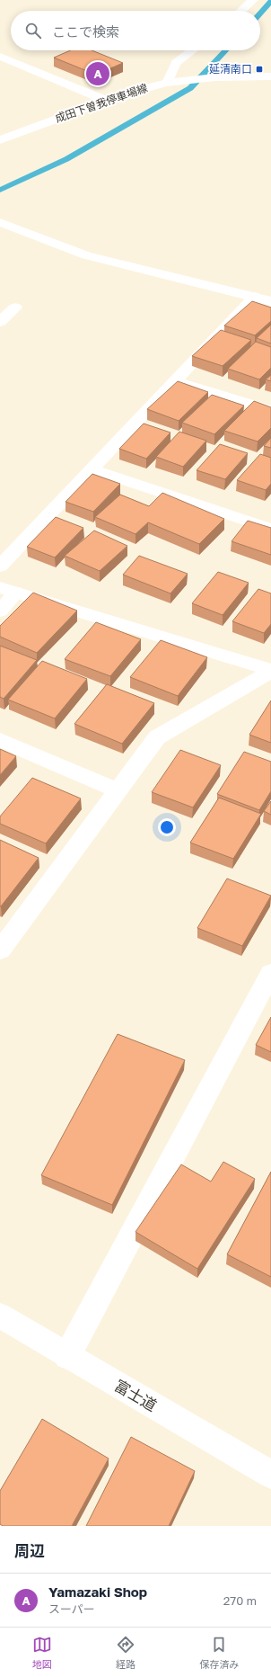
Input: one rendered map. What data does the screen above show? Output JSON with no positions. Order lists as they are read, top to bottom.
{
  "streets": {
    "street": ["成田下曽我停車場線", "富士道"]
  },
  "places": {
    "transit": ["延清南口"]
  },
  "page": {
    "search": "ここで検索",
    "pins": "A",
    "heading": "周辺",
    "list": [
      {
        "mark": "A",
        "name": "Yamazaki Shop",
        "note": "スーパー",
        "value": "270 m"
      }
    ],
    "nav": ["地図", "経路", "保存済み"]
  }
}
